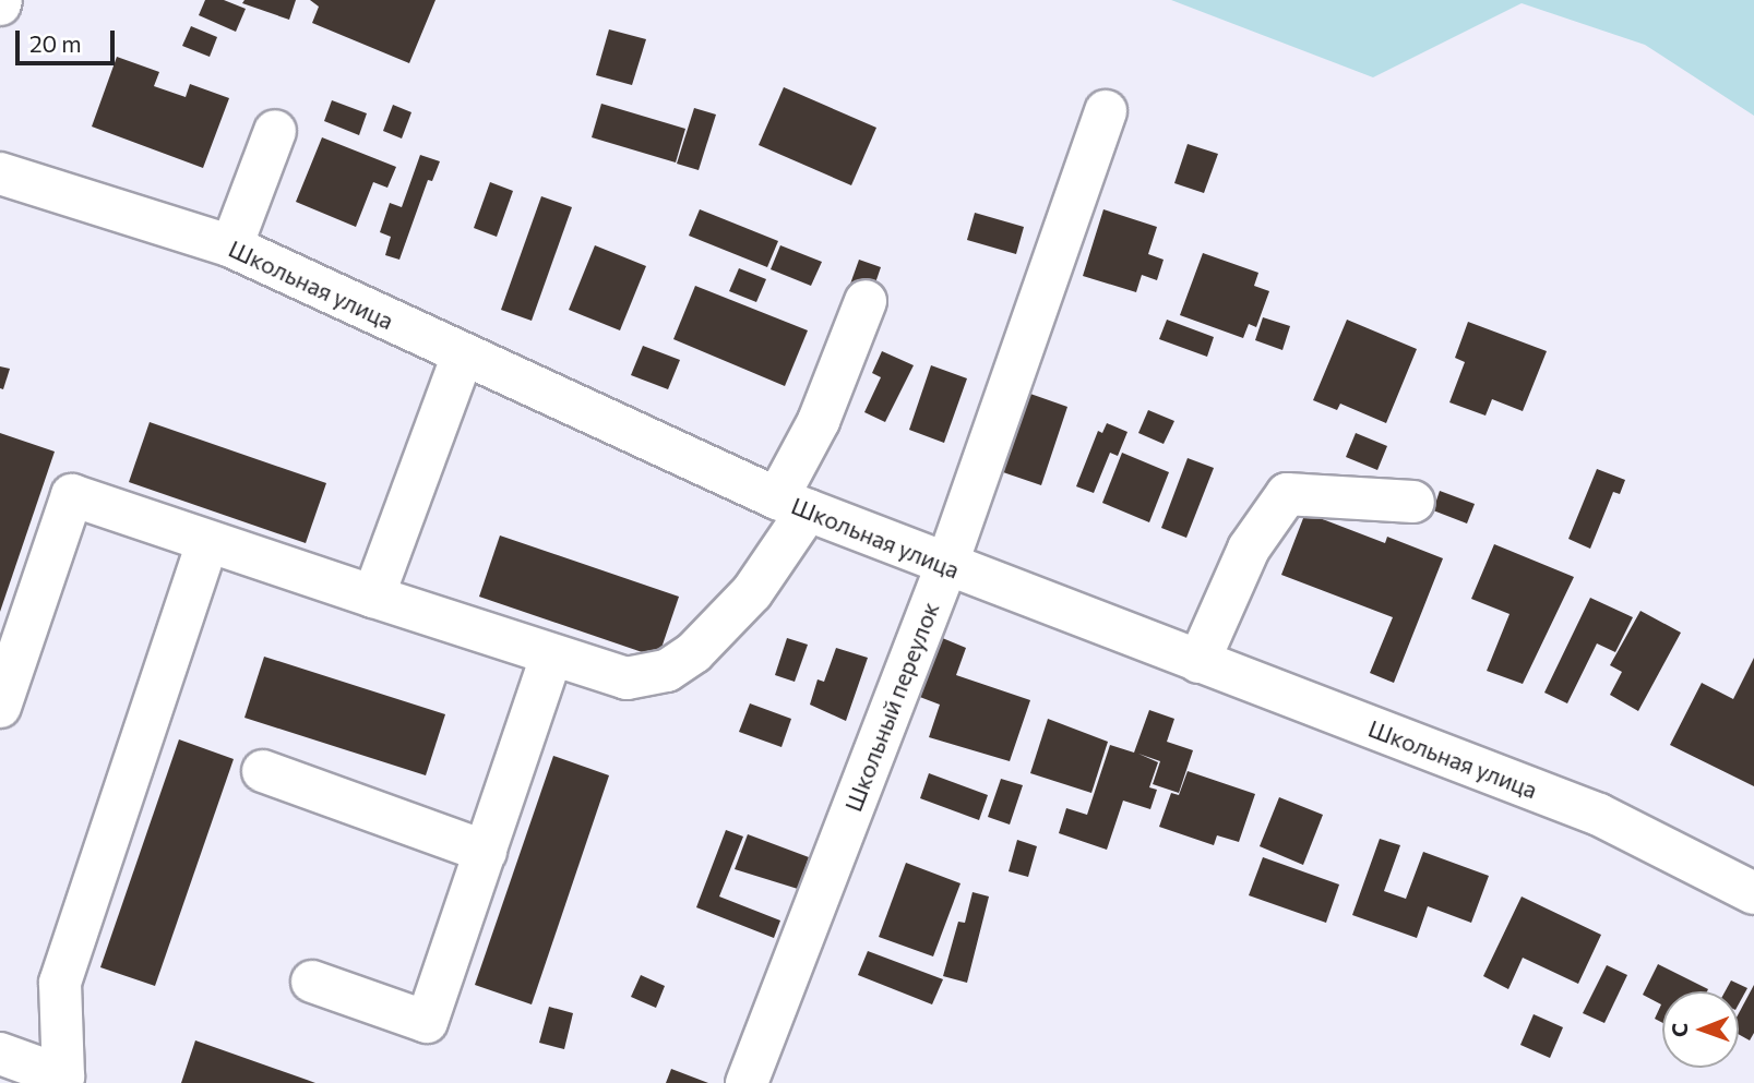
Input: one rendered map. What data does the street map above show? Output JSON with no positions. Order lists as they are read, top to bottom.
{
  "streets": {
    "street": ["Школьная улица", "Школьный переулок"]
  },
  "crossings": [
    ["Школьная улица", "Школьный переулок"]
  ],
  "scale_bar": "20 m",
  "north": "left"
}
